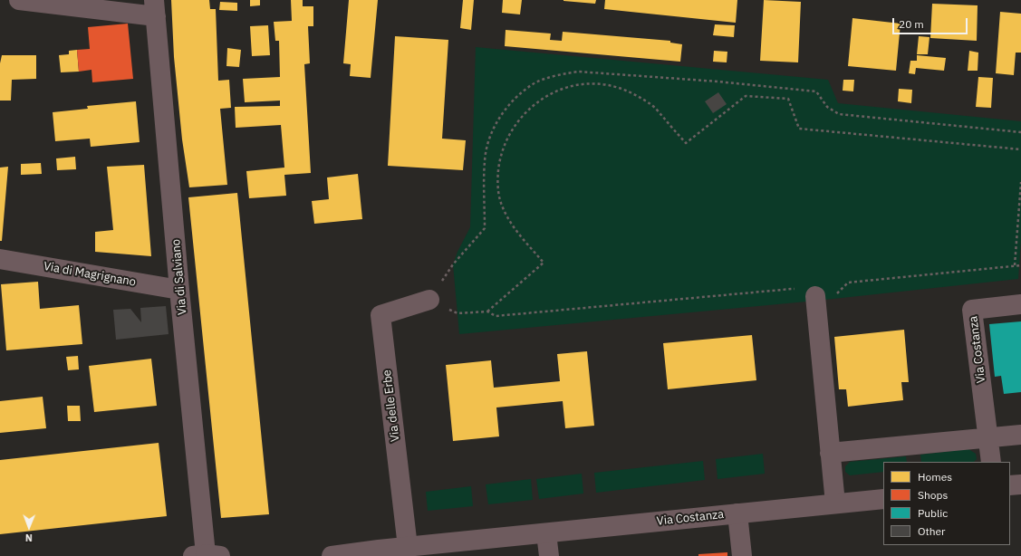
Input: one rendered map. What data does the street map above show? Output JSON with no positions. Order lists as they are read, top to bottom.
{
  "streets": {
    "street": [
      "Via di Magrignano",
      "Via di Salviano",
      "Via Costanza",
      "Via delle Erbe"
    ]
  },
  "crossings": [
    ["Via di Magrignano", "Via di Salviano"],
    ["Via Costanza", "Via delle Erbe"]
  ],
  "legend": [
    "Homes",
    "Shops",
    "Public",
    "Other"
  ],
  "scale_bar": "20 m",
  "north": "bottom"
}
